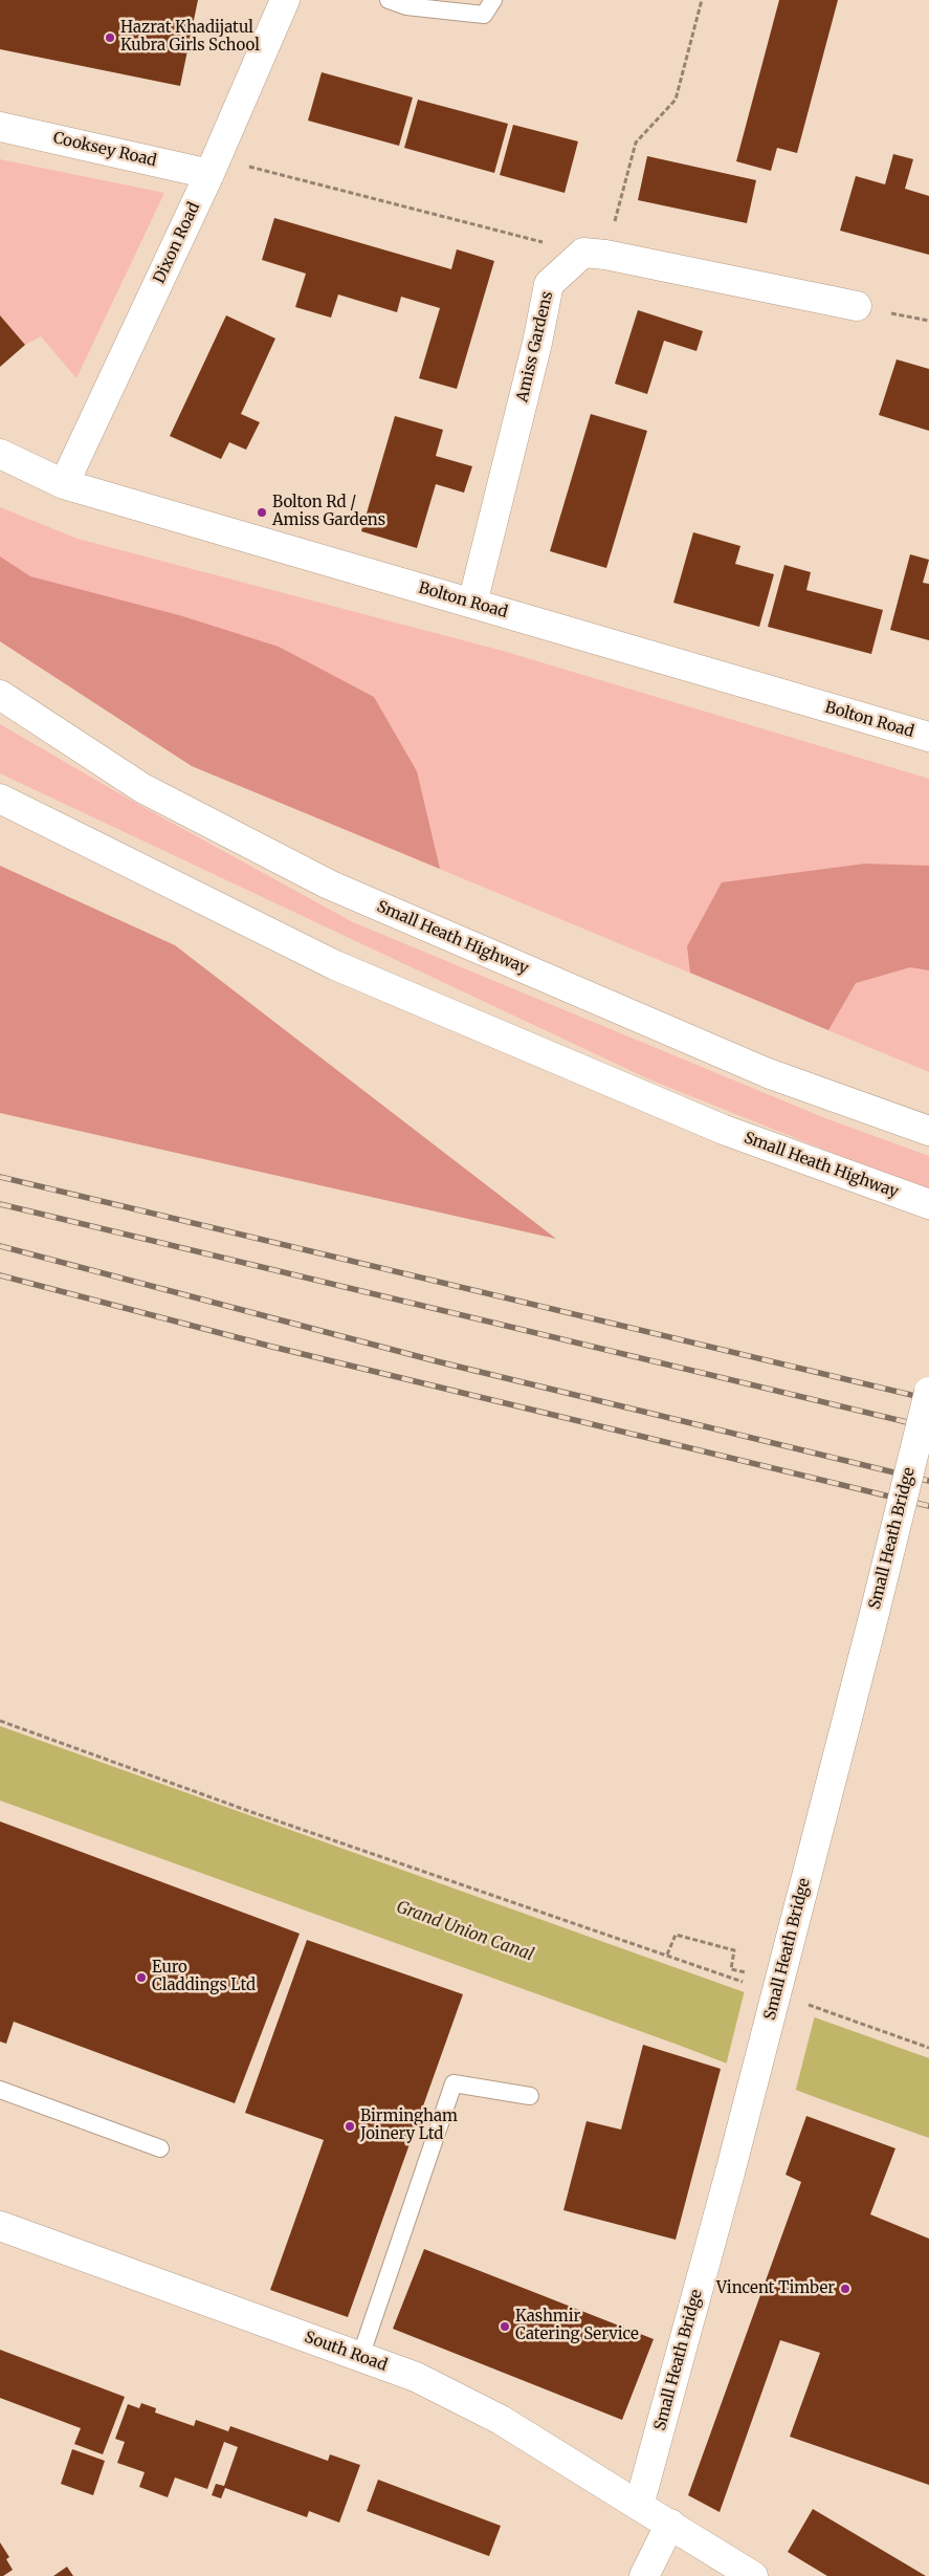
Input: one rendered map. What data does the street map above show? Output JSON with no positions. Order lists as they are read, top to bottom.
{
  "streets": {
    "main road": [
      "Cooksey Road",
      "Dixon Road",
      "Amiss Gardens",
      "Bolton Road",
      "Small Heath Highway",
      "Small Heath Bridge",
      "South Road"
    ]
  },
  "crossings": [
    ["Cooksey Road", "Dixon Road"],
    ["Dixon Road", "Bolton Road"],
    ["Amiss Gardens", "Bolton Road"],
    ["Small Heath Bridge", "South Road"]
  ],
  "water": ["Grand Union Canal"],
  "places": [
    "Hazrat Khadijatul Kubra Girls School",
    "Bolton Rd / Amiss Gardens",
    "Euro Claddings Ltd",
    "Birmingham Joinery Ltd",
    "Vincent Timber",
    "Kashmir Catering Service"
  ]
}
